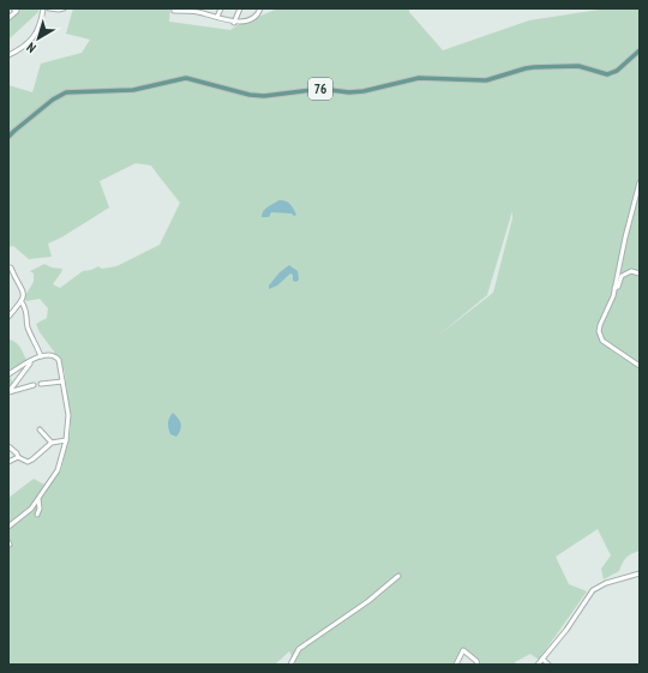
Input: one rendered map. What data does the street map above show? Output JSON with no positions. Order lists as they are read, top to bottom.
{
  "streets": {
    "main road": ["76"]
  },
  "north": "bottom left"
}
